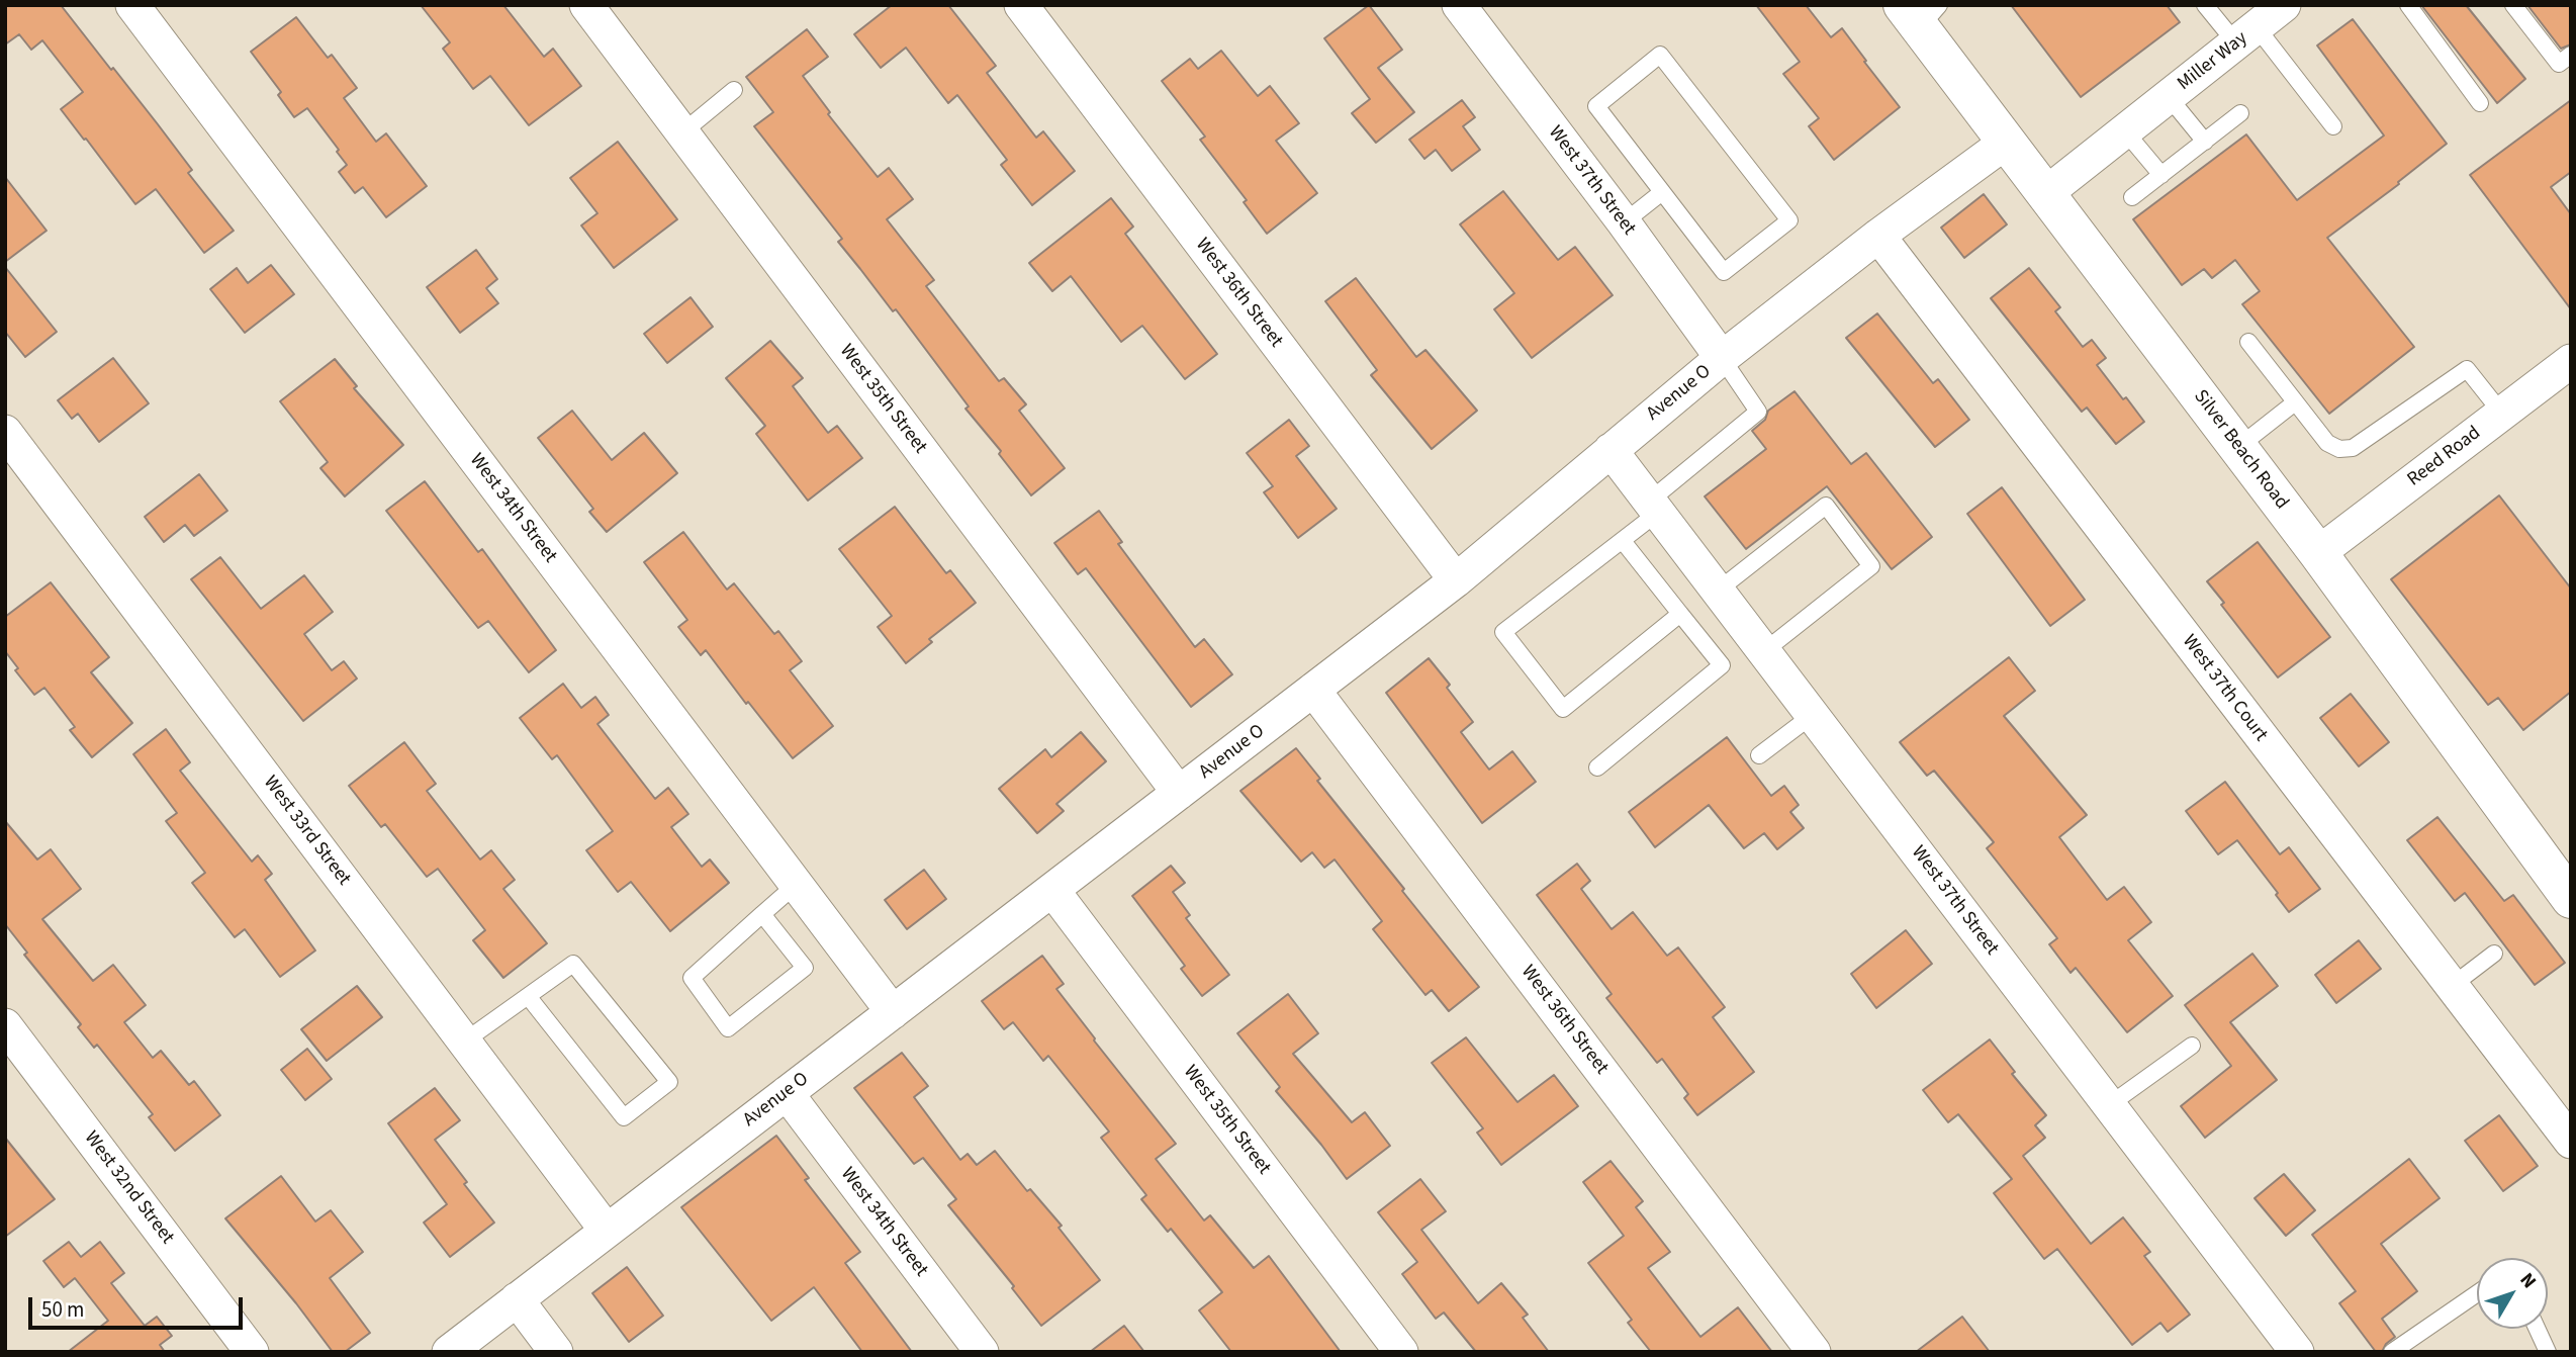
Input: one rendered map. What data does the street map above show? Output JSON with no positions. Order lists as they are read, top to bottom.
{
  "streets": {
    "street": [
      "Miller Way",
      "West 37th Street",
      "West 36th Street",
      "Avenue O",
      "West 35th Street",
      "Silver Beach Road",
      "Reed Road",
      "West 34th Street",
      "West 37th Court",
      "West 33rd Street",
      "West 32nd Street"
    ]
  },
  "crossings": [
    ["West 37th Street", "Avenue O"],
    ["West 36th Street", "Avenue O"],
    ["Avenue O", "West 35th Street"],
    ["Avenue O", "Silver Beach Road"],
    ["Avenue O", "West 34th Street"],
    ["Avenue O", "West 37th Court"],
    ["Avenue O", "West 33rd Street"],
    ["Silver Beach Road", "Reed Road"]
  ],
  "scale_bar": "50 m",
  "north": "top right"
}
